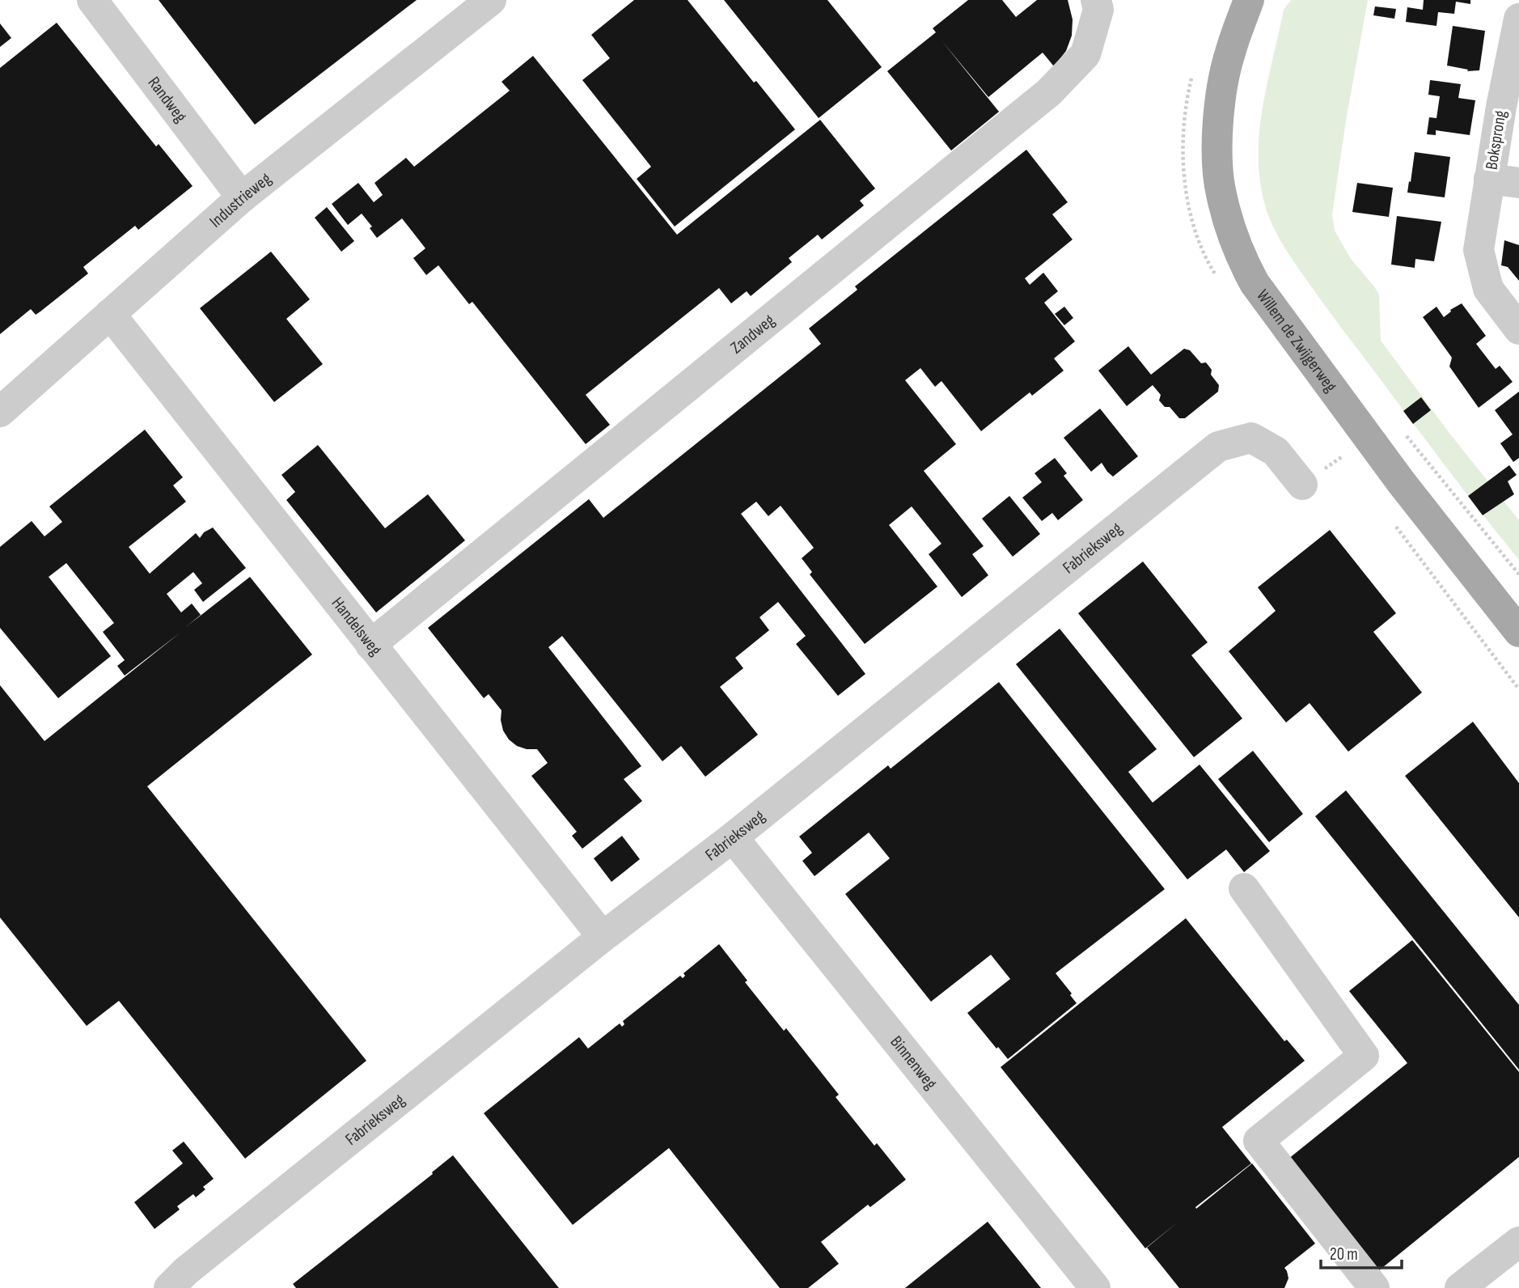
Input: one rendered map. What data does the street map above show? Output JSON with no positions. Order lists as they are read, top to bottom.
{
  "streets": {
    "main road": ["Willem de Zwijgerweg"],
    "street": [
      "Randweg",
      "Boksprong",
      "Industrieweg",
      "Zandweg",
      "Fabrieksweg",
      "Handelsweg",
      "Binnenweg"
    ]
  },
  "crossings": [
    ["Randweg", "Industrieweg"],
    ["Industrieweg", "Handelsweg"],
    ["Zandweg", "Handelsweg"],
    ["Fabrieksweg", "Handelsweg"],
    ["Fabrieksweg", "Binnenweg"]
  ],
  "scale_bar": "20 m"
}
